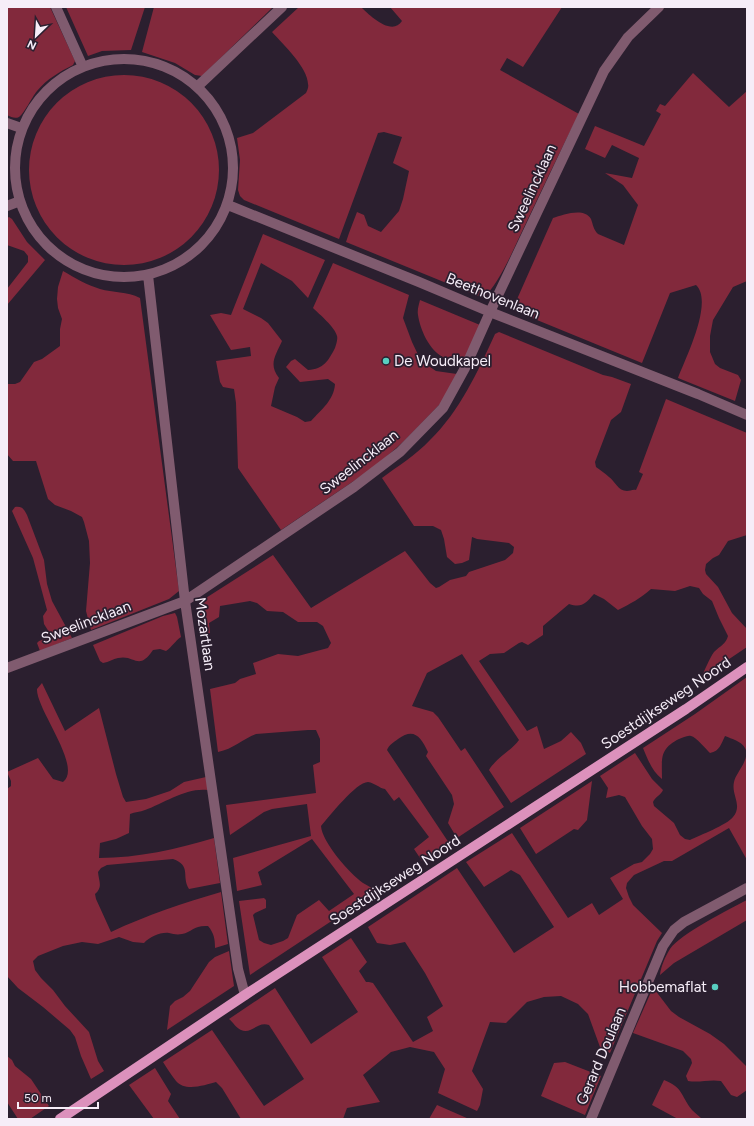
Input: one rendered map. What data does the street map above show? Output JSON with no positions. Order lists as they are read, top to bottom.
{
  "streets": {
    "main road": ["Soestdijkseweg Noord"],
    "street": [
      "Sweelincklaan",
      "Beethovenlaan",
      "Mozartlaan",
      "Gerard Doulaan"
    ]
  },
  "crossings": [
    ["Sweelincklaan", "Beethovenlaan"],
    ["Sweelincklaan", "Mozartlaan"],
    ["Mozartlaan", "Soestdijkseweg Noord"]
  ],
  "places": ["De Woudkapel", "Hobbemaflat"],
  "scale_bar": "50 m",
  "north": "bottom left"
}
